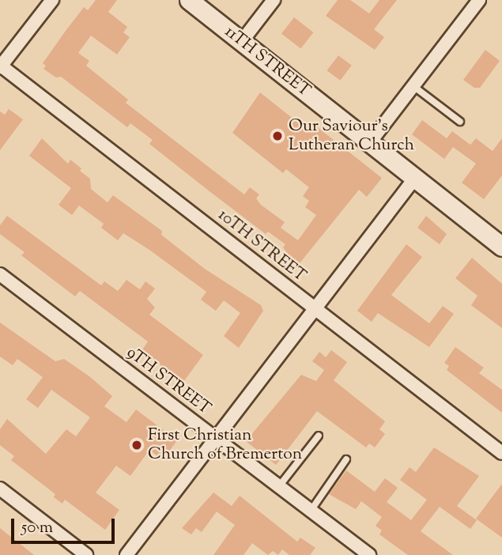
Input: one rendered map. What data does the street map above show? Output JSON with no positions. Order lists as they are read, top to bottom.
{
  "streets": {
    "main road": ["11TH STREET"],
    "street": ["10TH STREET", "9TH STREET"]
  },
  "places": ["Our Saviour's Lutheran Church", "First Christian Church of Bremerton"],
  "scale_bar": "50 m"
}
